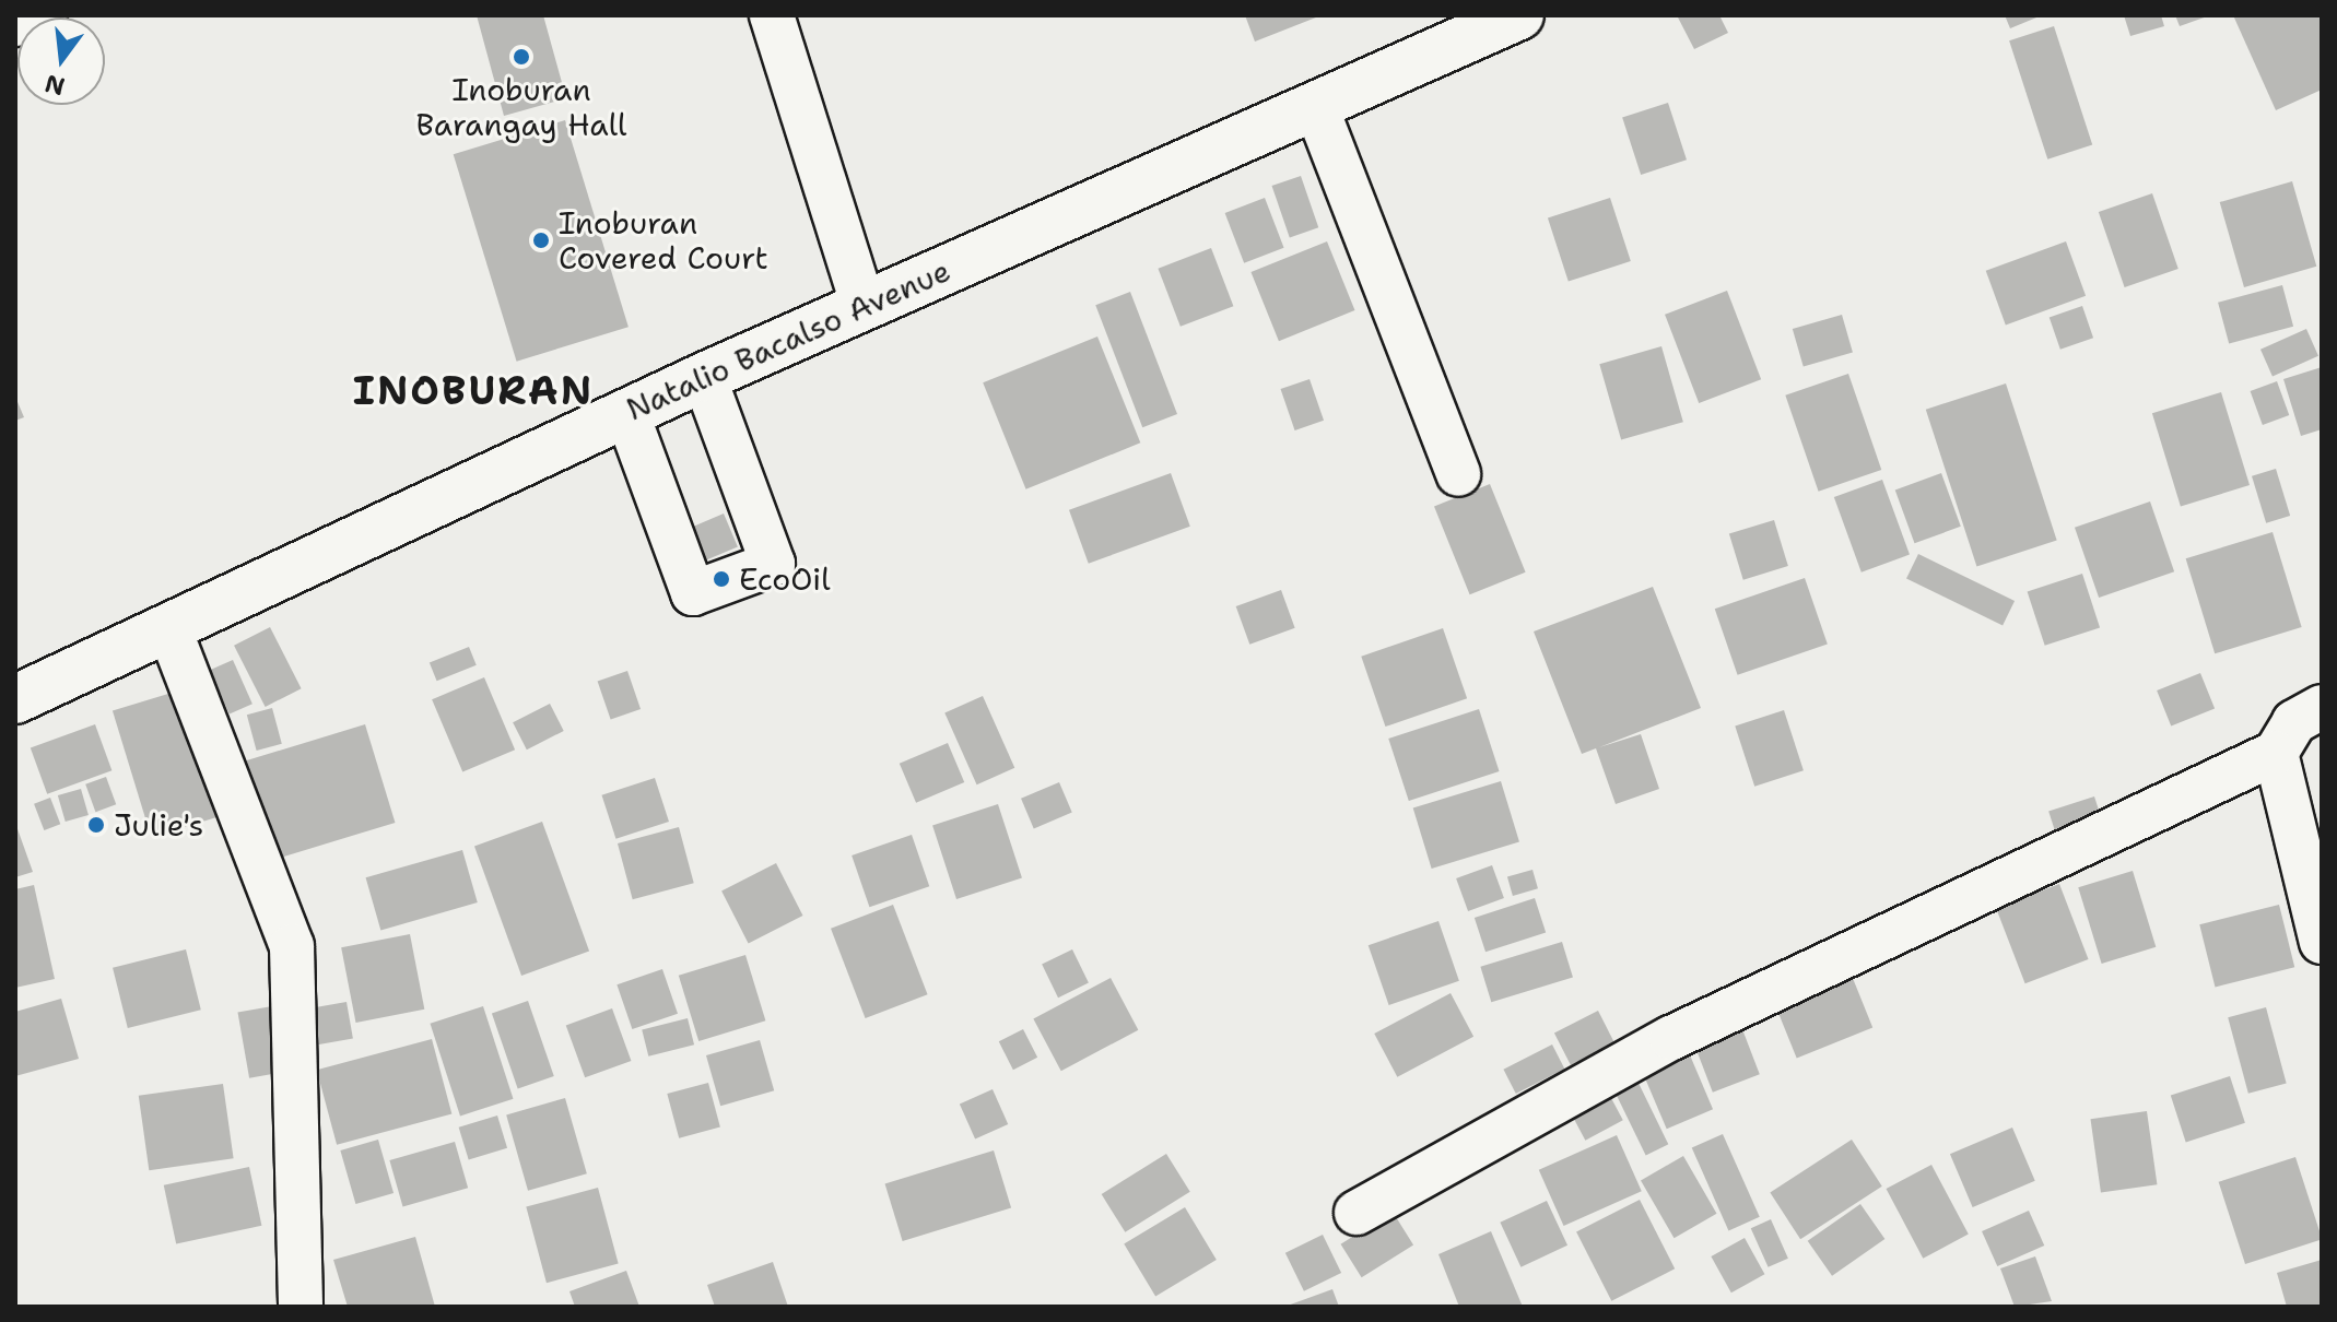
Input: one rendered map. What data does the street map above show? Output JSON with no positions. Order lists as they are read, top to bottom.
{
  "streets": {
    "highway": ["Natalio Bacalso Avenue"]
  },
  "districts": ["INOBURAN"],
  "places": [
    "Inoburan Barangay Hall",
    "Inoburan Covered Court",
    "EcoOil",
    "Julie's"
  ],
  "north": "bottom"
}
